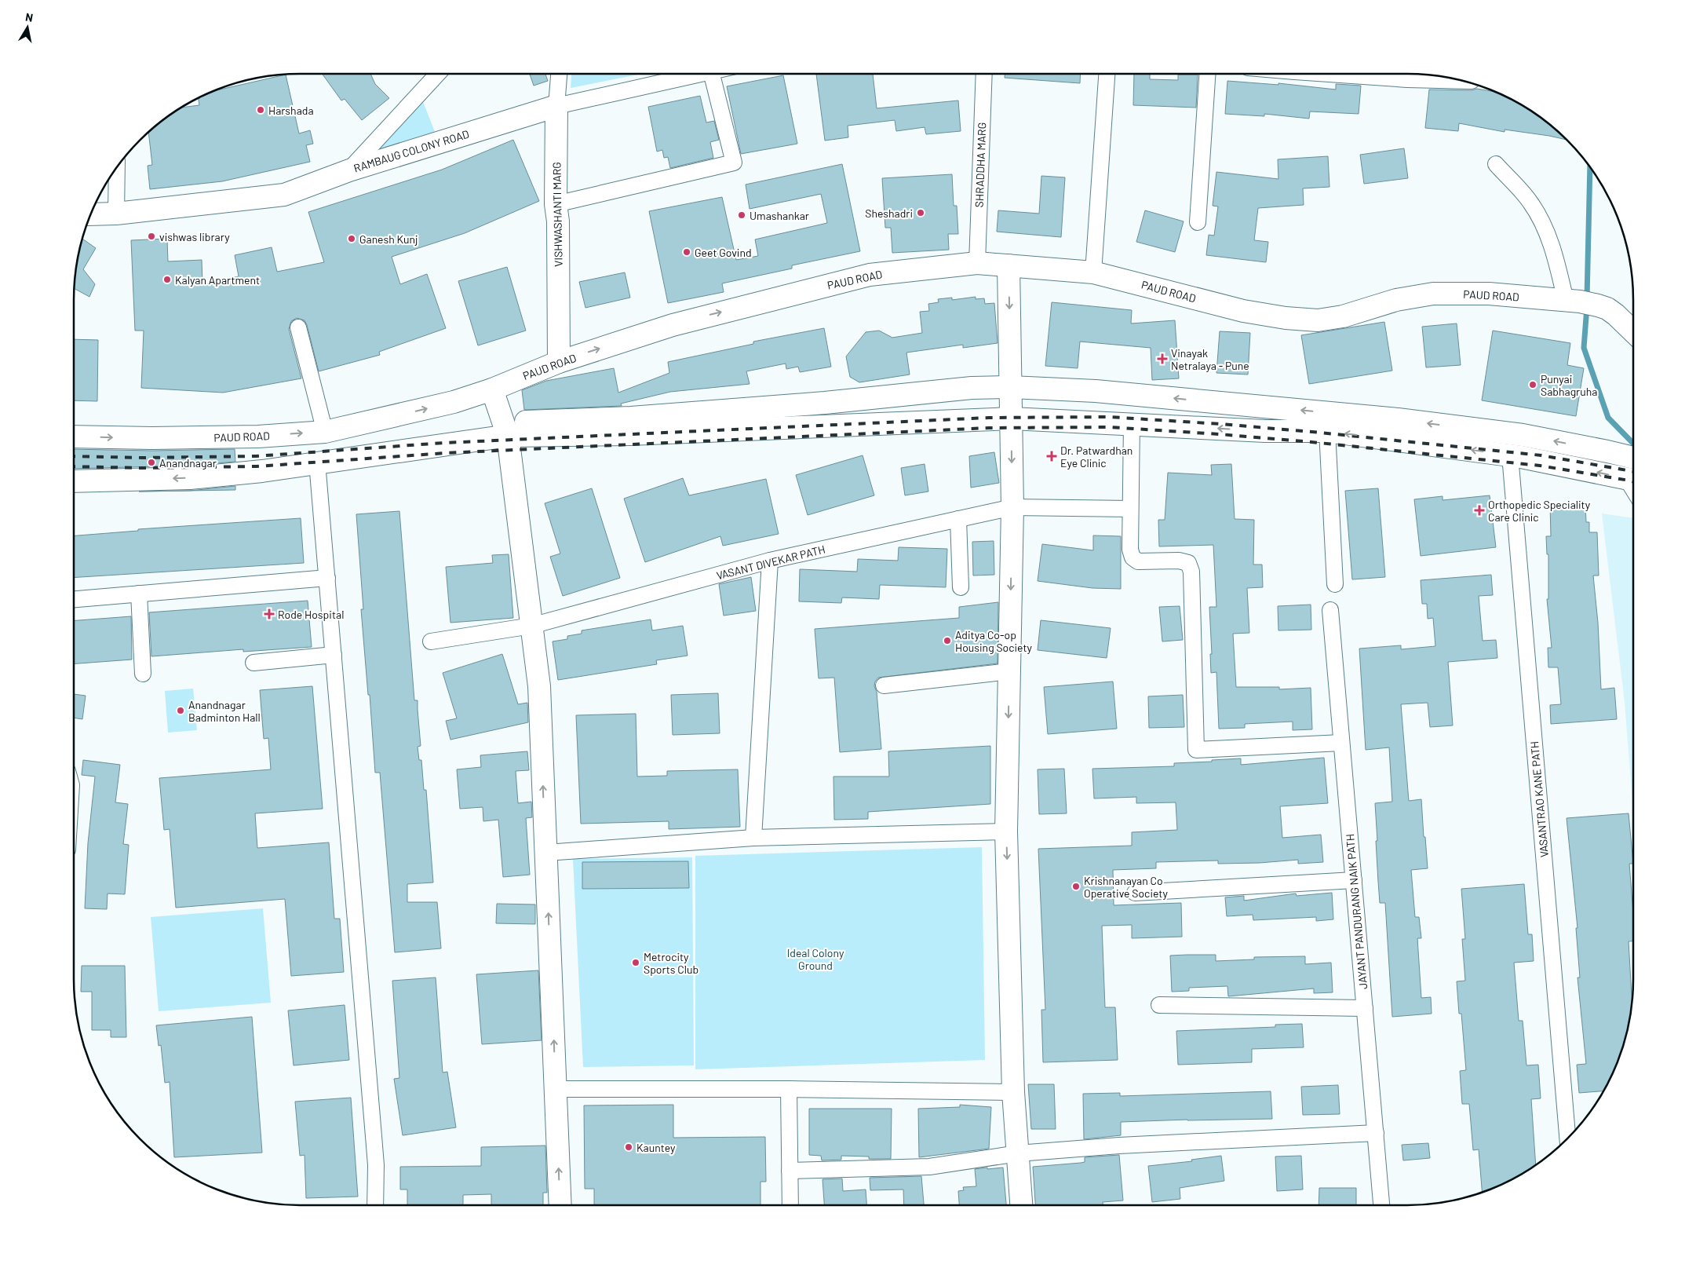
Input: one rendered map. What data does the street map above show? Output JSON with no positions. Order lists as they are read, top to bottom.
{
  "streets": {
    "main road": ["RAMBAUG COLONY ROAD", "VISHWASHANTI MARG", "PAUD ROAD"],
    "street": [
      "SHRADDHA MARG",
      "VASANT DIVEKAR PATH",
      "VASANTRAO KANE PATH",
      "JAYANT PANDURANG NAIK PATH"
    ]
  },
  "crossings": [
    ["RAMBAUG COLONY ROAD", "VISHWASHANTI MARG"],
    ["SHRADDHA MARG", "PAUD ROAD"],
    ["VISHWASHANTI MARG", "PAUD ROAD"]
  ],
  "parks": ["Ideal Colony Ground"],
  "places": {
    "other": [
      "Harshada",
      "Sheshadri",
      "Umashankar",
      "vishwas library",
      "Ganesh Kunj",
      "Geet Govind",
      "Kalyan Apartment",
      "Punyai Sabhagruha",
      "Anandnagar",
      "Aditya Co-op Housing Society",
      "Anandnagar Badminton Hall",
      "Krishnanayan Co Operative Society",
      "Metrocity Sports Club",
      "Kauntey"
    ],
    "health": [
      "Vinayak Netralaya - Pune",
      "Dr. Patwardhan Eye Clinic",
      "Orthopedic Speciality Care Clinic",
      "Rode Hospital"
    ]
  },
  "north": "top"
}
